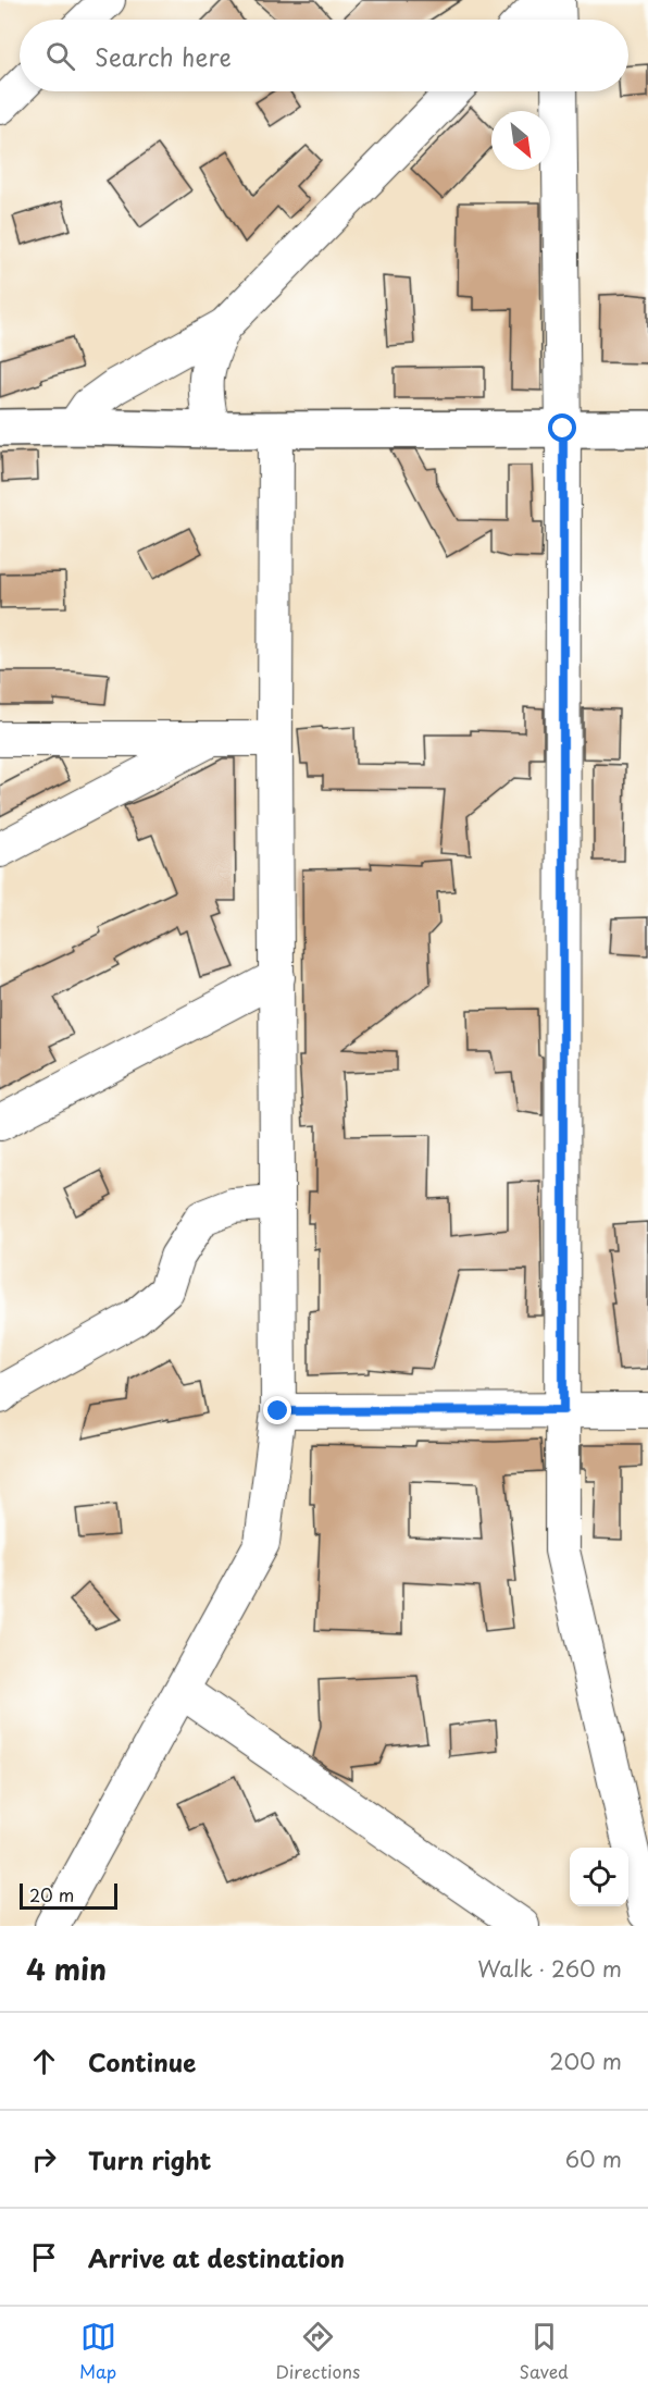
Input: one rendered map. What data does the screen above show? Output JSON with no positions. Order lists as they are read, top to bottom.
{
  "scale_bar": "20 m",
  "north": "bottom right",
  "page": {
    "search": "Search here",
    "scale": "20 m",
    "heading": ["4 min", "Walk · 260 m"],
    "list": [
      ["Continue", "200 m"],
      ["Turn right", "60 m"],
      "Arrive at destination"
    ],
    "nav": ["Map", "Directions", "Saved"]
  }
}
